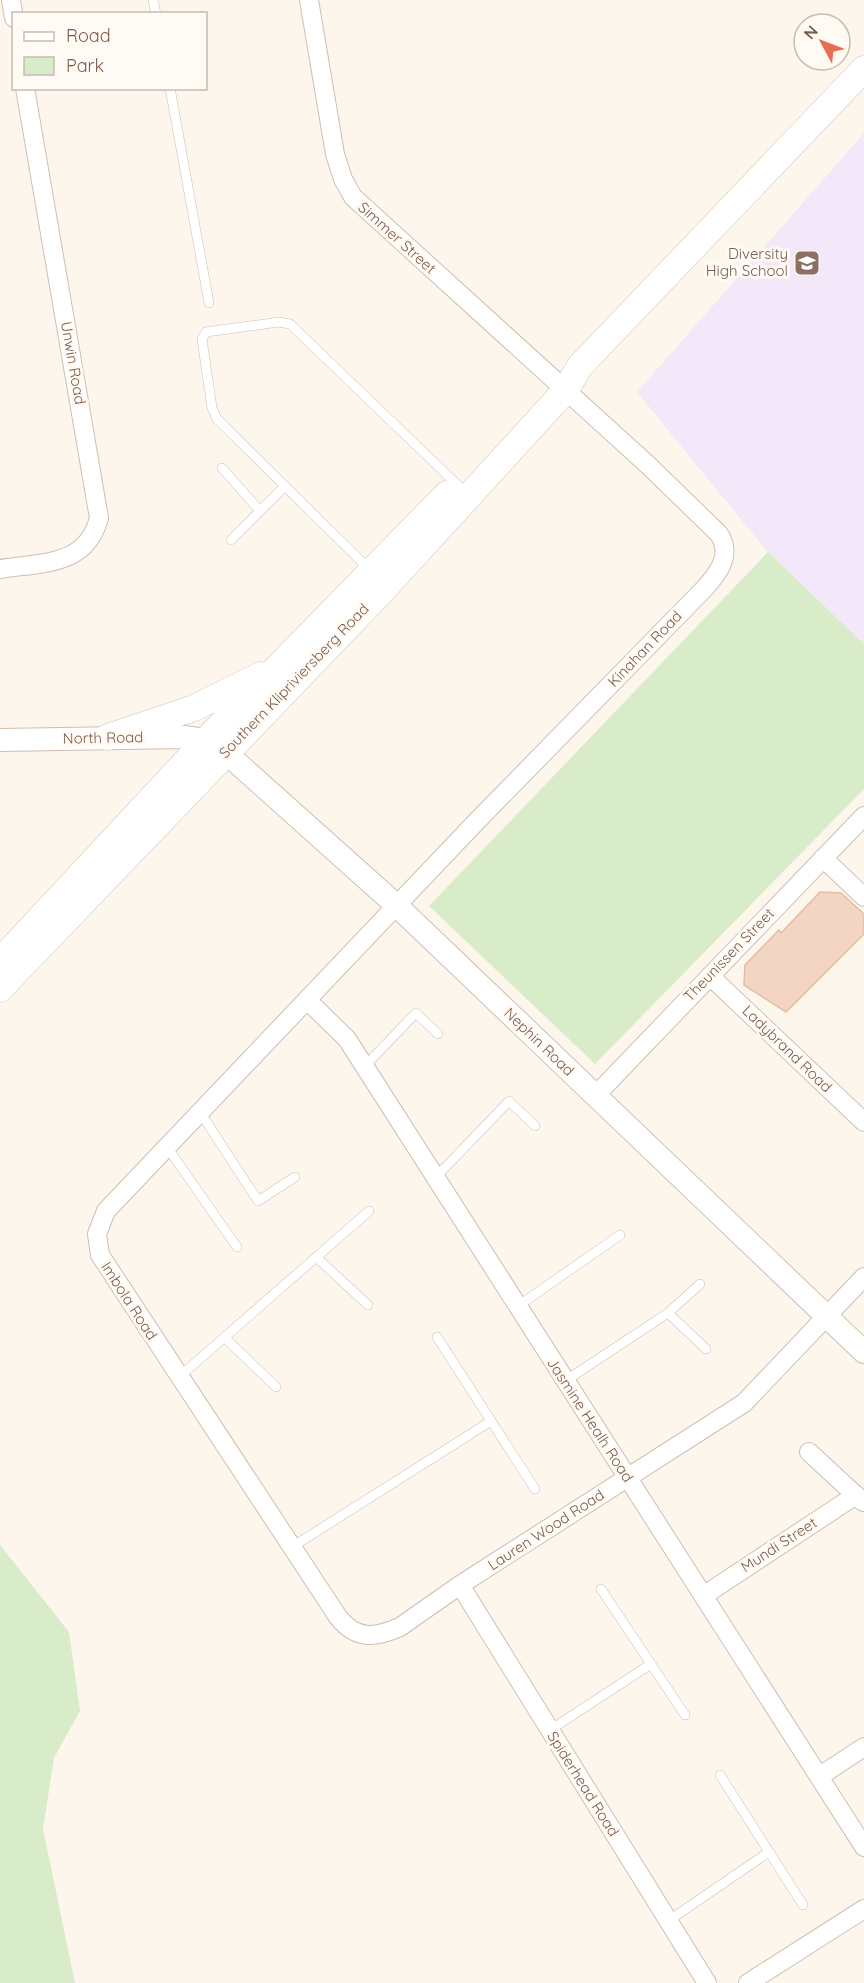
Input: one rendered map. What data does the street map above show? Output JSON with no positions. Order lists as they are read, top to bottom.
{
  "streets": {
    "main road": ["Southern Klipriviersberg Road"],
    "street": [
      "Simmer Street",
      "Unwin Road",
      "Kinahan Road",
      "North Road",
      "Theunissen Street",
      "Nephin Road",
      "Ladybrand Road",
      "Imbola Road",
      "Jasmine Healh Road",
      "Lauren Wood Road",
      "Mundi Street",
      "Spiderhead Road"
    ]
  },
  "crossings": [
    ["Simmer Street", "Kinahan Road"],
    ["Simmer Street", "Southern Klipriviersberg Road"],
    ["Kinahan Road", "Southern Klipriviersberg Road"],
    ["Kinahan Road", "Nephin Road"],
    ["Kinahan Road", "Imbola Road"],
    ["Southern Klipriviersberg Road", "North Road"],
    ["Southern Klipriviersberg Road", "Nephin Road"],
    ["North Road", "Nephin Road"],
    ["Theunissen Street", "Nephin Road"],
    ["Theunissen Street", "Ladybrand Road"],
    ["Nephin Road", "Imbola Road"],
    ["Nephin Road", "Lauren Wood Road"],
    ["Imbola Road", "Jasmine Healh Road"],
    ["Imbola Road", "Lauren Wood Road"],
    ["Jasmine Healh Road", "Lauren Wood Road"],
    ["Jasmine Healh Road", "Mundi Street"],
    ["Lauren Wood Road", "Spiderhead Road"]
  ],
  "places": {
    "school or university": ["Diversity High School"]
  },
  "legend": ["Road", "Park"],
  "north": "top left"
}
